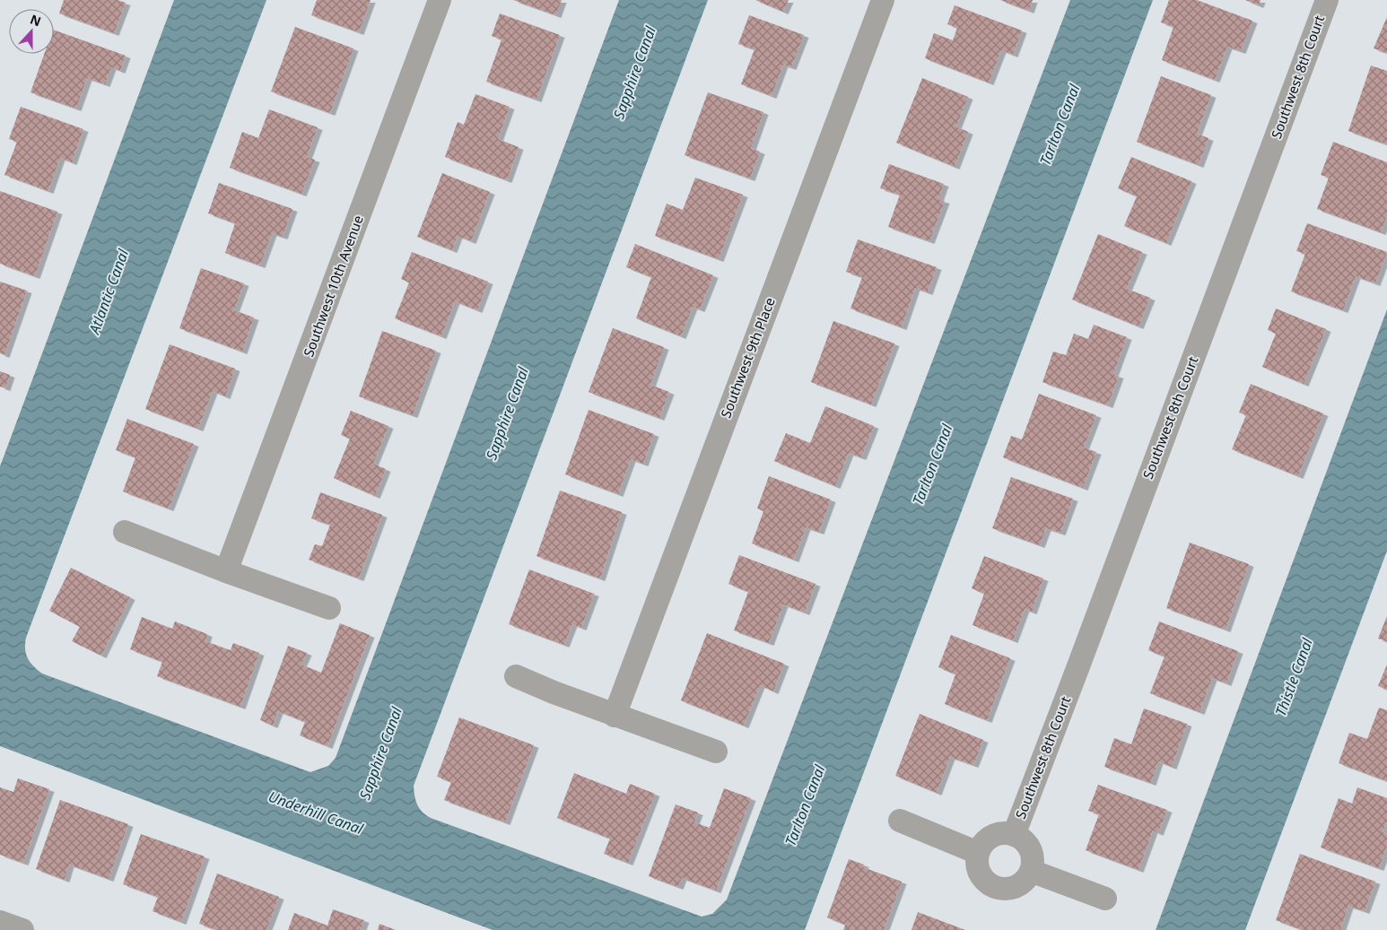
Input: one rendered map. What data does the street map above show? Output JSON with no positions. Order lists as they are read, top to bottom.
{
  "streets": {
    "street": ["Southwest 8th Court", "Southwest 10th Avenue", "Southwest 9th Place"]
  },
  "water": [
    "Sapphire Canal",
    "Tarlton Canal",
    "Atlantic Canal",
    "Thistle Canal",
    "Underhill Canal"
  ],
  "north": "top"
}
